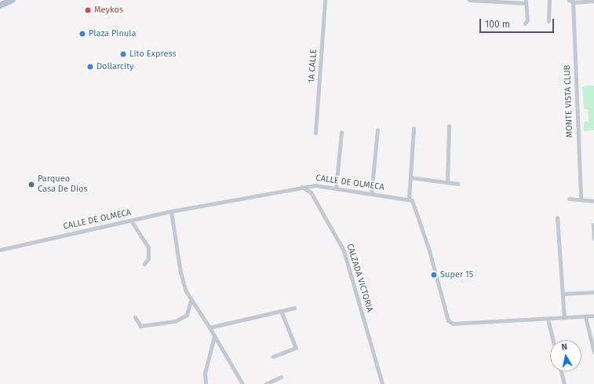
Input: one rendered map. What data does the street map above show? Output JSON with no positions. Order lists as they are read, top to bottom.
{
  "streets": {
    "street": [
      "1A CALLE",
      "MONTE VISTA CLUB",
      "CALLE DE OLMECA",
      "CALZADA VICTORIA"
    ]
  },
  "crossings": [
    ["CALLE DE OLMECA", "CALZADA VICTORIA"]
  ],
  "places": [
    "Meykos",
    "Plaza Pinula",
    "Lito Express",
    "Dollarcity",
    "Parqueo Casa De Dios",
    "Super 15"
  ],
  "scale_bar": "100 m",
  "north": "top"
}
